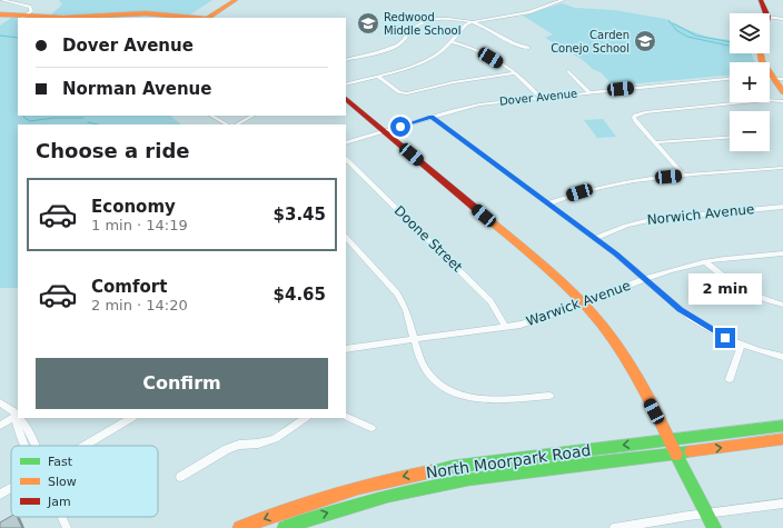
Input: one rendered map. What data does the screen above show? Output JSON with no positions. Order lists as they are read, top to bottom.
{
  "streets": {
    "street": [
      "Dover Avenue",
      "Norwich Avenue",
      "Doone Street",
      "Warwick Avenue",
      "North Moorpark Road"
    ]
  },
  "crossings": [
    ["Doone Street", "Warwick Avenue"]
  ],
  "places": {
    "school or university": ["Redwood Middle School", "Carden Conejo School"]
  },
  "legend": ["Fast", "Slow", "Jam"],
  "page": {
    "map_buttons": ["+", "−"],
    "banner": ["Dover Avenue", "Norman Avenue"],
    "heading": "Choose a ride",
    "list": [
      {
        "name": "Economy",
        "note": "1 min · 14:19",
        "value": "$3.45"
      },
      {
        "name": "Comfort",
        "note": "2 min · 14:20",
        "value": "$4.65"
      }
    ],
    "bubble": "2 min",
    "buttons": "Confirm"
  }
}
